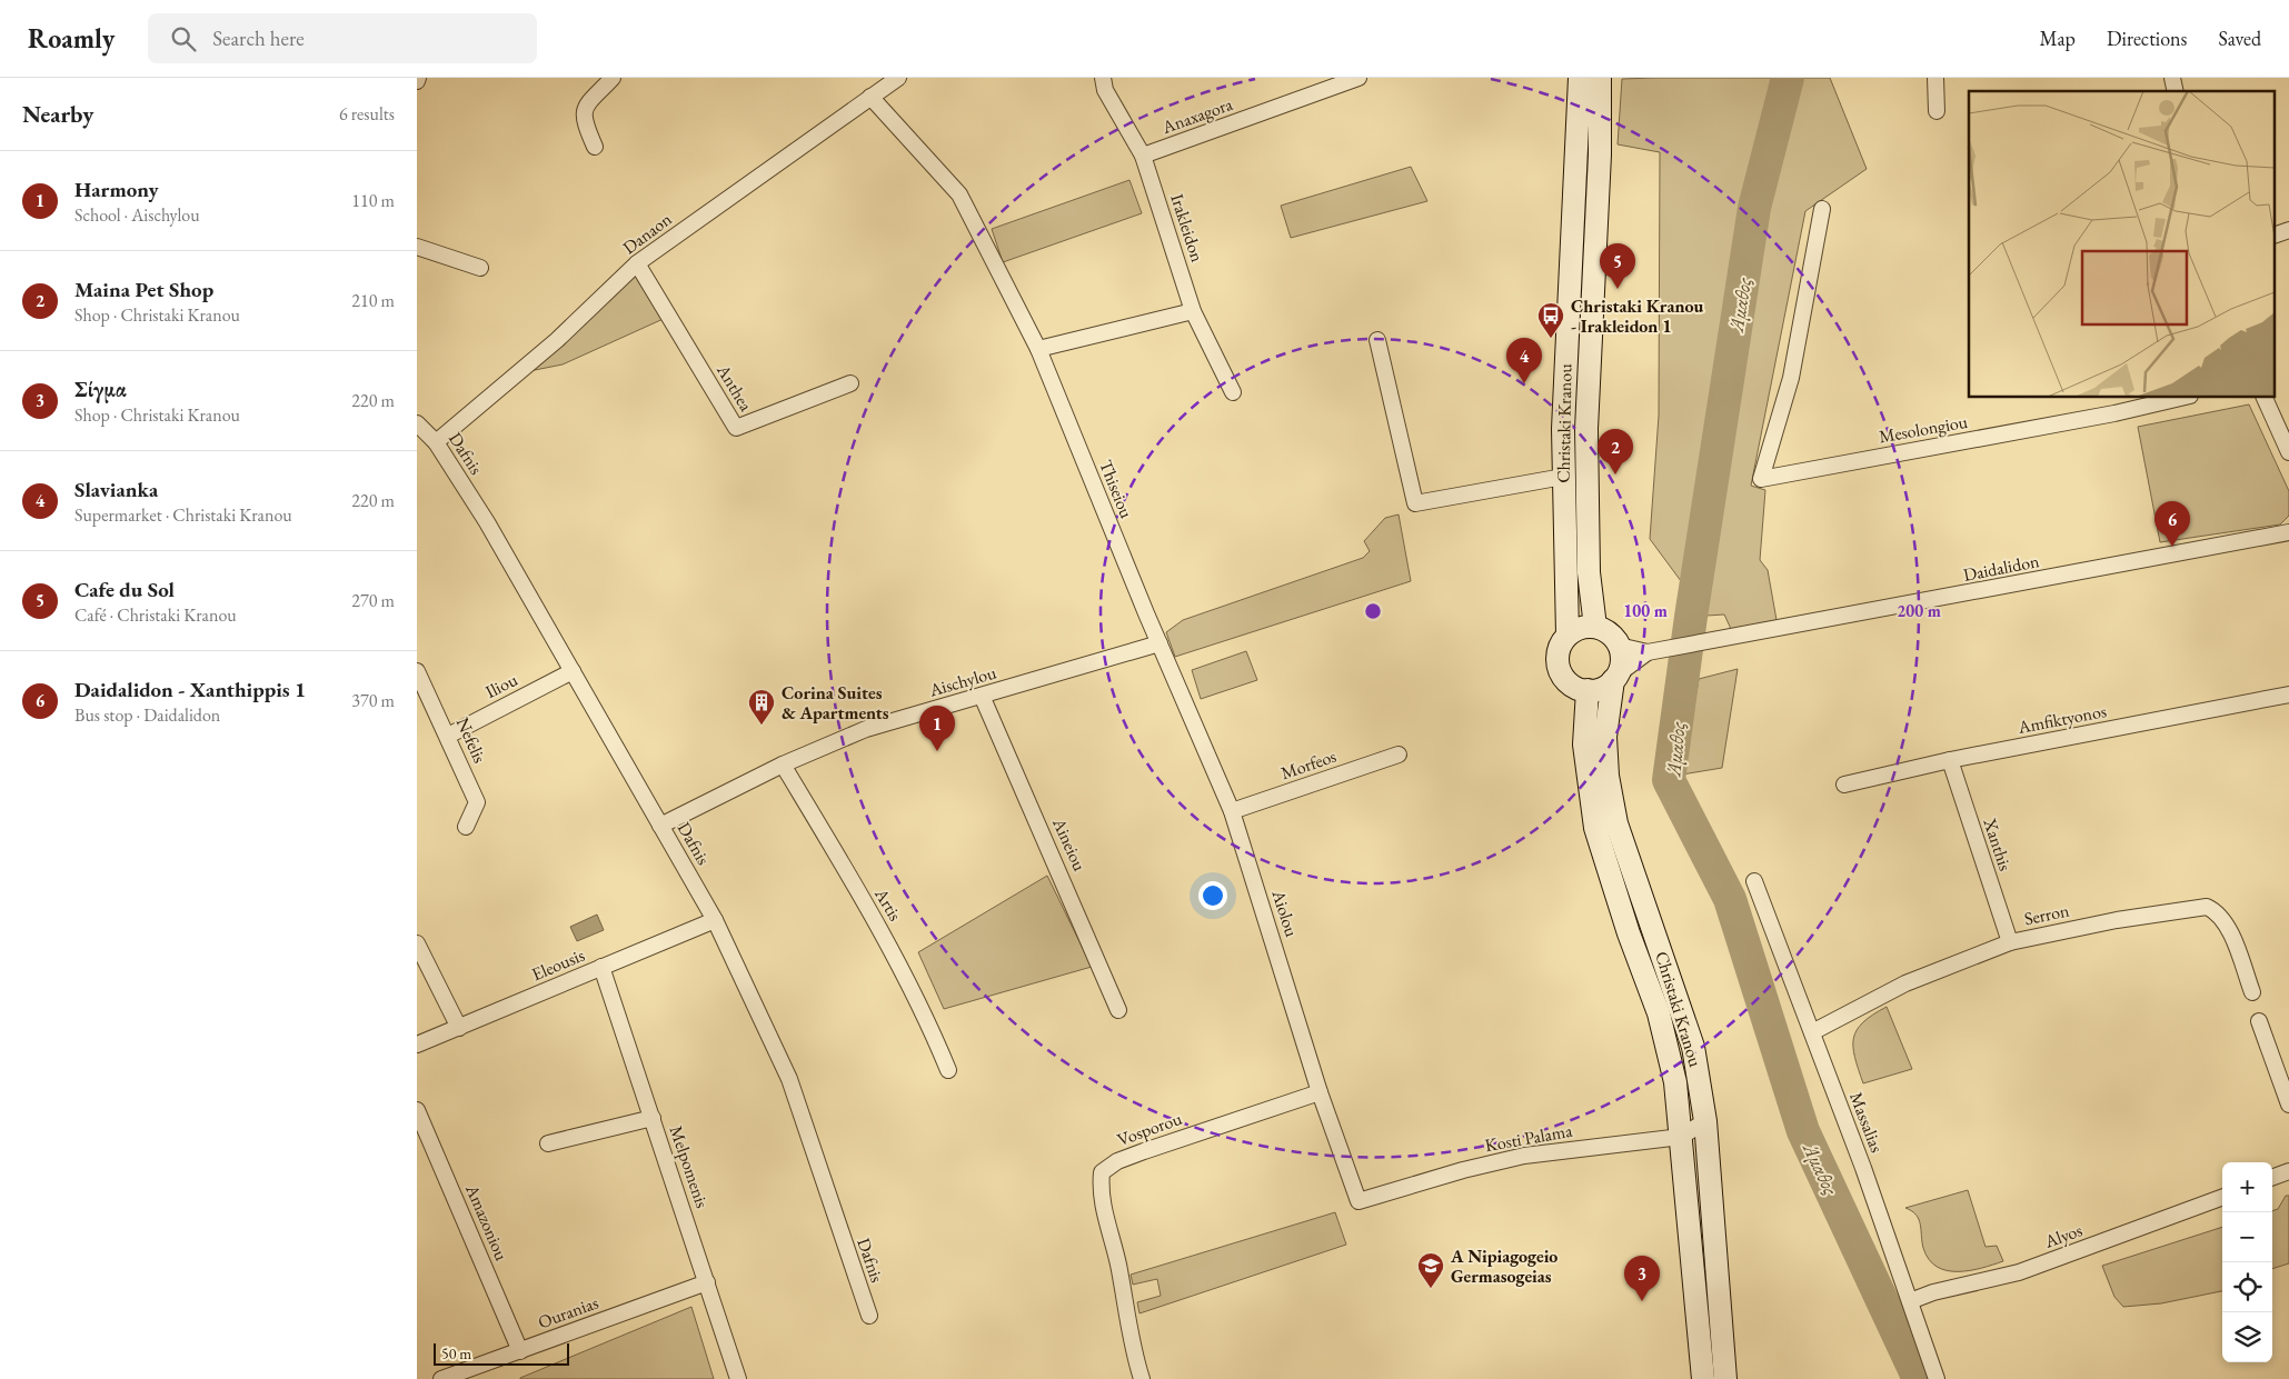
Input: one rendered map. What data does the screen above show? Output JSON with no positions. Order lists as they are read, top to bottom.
{
  "streets": {
    "main road": ["Christaki Kranou"],
    "street": [
      "Anaxagora",
      "Irakleidon",
      "Danaon",
      "Anthea",
      "Mesolongiou",
      "Dafnis",
      "Thiseiou",
      "Daidalidon",
      "Aischylou",
      "Iliou",
      "Amfiktyonos",
      "Nefelis",
      "Morfeos",
      "Aineiou",
      "Xanthis",
      "Artis",
      "Aiolou",
      "Serron",
      "Eleousis",
      "Massalias",
      "Vosporou",
      "Kosti Palama",
      "Melpomenis",
      "Amazoniou",
      "Alyos",
      "Ouranias"
    ]
  },
  "crossings": [
    ["Anaxagora", "Irakleidon"],
    ["Danaon", "Anthea"],
    ["Danaon", "Dafnis"],
    ["Danaon", "Thiseiou"],
    ["Christaki Kranou", "Kosti Palama"],
    ["Dafnis", "Aischylou"],
    ["Dafnis", "Iliou"],
    ["Dafnis", "Eleousis"],
    ["Thiseiou", "Aischylou"],
    ["Thiseiou", "Aiolou"],
    ["Aischylou", "Aineiou"],
    ["Aischylou", "Artis"],
    ["Aischylou", "Aiolou"],
    ["Iliou", "Nefelis"],
    ["Amfiktyonos", "Xanthis"],
    ["Morfeos", "Aiolou"],
    ["Xanthis", "Serron"],
    ["Aiolou", "Vosporou"],
    ["Aiolou", "Kosti Palama"],
    ["Serron", "Massalias"],
    ["Eleousis", "Melpomenis"],
    ["Massalias", "Alyos"],
    ["Melpomenis", "Ouranias"],
    ["Amazoniou", "Ouranias"]
  ],
  "water": ["Άμαθος"],
  "places": {
    "bus stop": ["Christaki Kranou - Irakleidon 1"],
    "building": ["Corina Suites & Apartments"],
    "school or university": ["A Nipiagogeio Germasogeias"]
  },
  "scale_bar": "50 m",
  "page": {
    "header": "Roamly",
    "search": "Search here",
    "nav": ["Map", "Directions", "Saved"],
    "heading": ["Nearby", "6 results"],
    "list": [
      {
        "mark": "1",
        "name": "Harmony",
        "note": "School · Aischylou",
        "value": "110 m"
      },
      {
        "mark": "2",
        "name": "Maina Pet Shop",
        "note": "Shop · Christaki Kranou",
        "value": "210 m"
      },
      {
        "mark": "3",
        "name": "Σίγμα",
        "note": "Shop · Christaki Kranou",
        "value": "220 m"
      },
      {
        "mark": "4",
        "name": "Slavianka",
        "note": "Supermarket · Christaki Kranou",
        "value": "220 m"
      },
      {
        "mark": "5",
        "name": "Cafe du Sol",
        "note": "Café · Christaki Kranou",
        "value": "270 m"
      },
      {
        "mark": "6",
        "name": "Daidalidon - Xanthippis 1",
        "note": "Bus stop · Daidalidon",
        "value": "370 m"
      }
    ],
    "pins": [
      "5",
      "4",
      "2",
      "6",
      "1",
      "3"
    ],
    "map_buttons": ["+", "−"],
    "scale": "50 m"
  },
  "rings": ["100 m", "200 m"]
}
